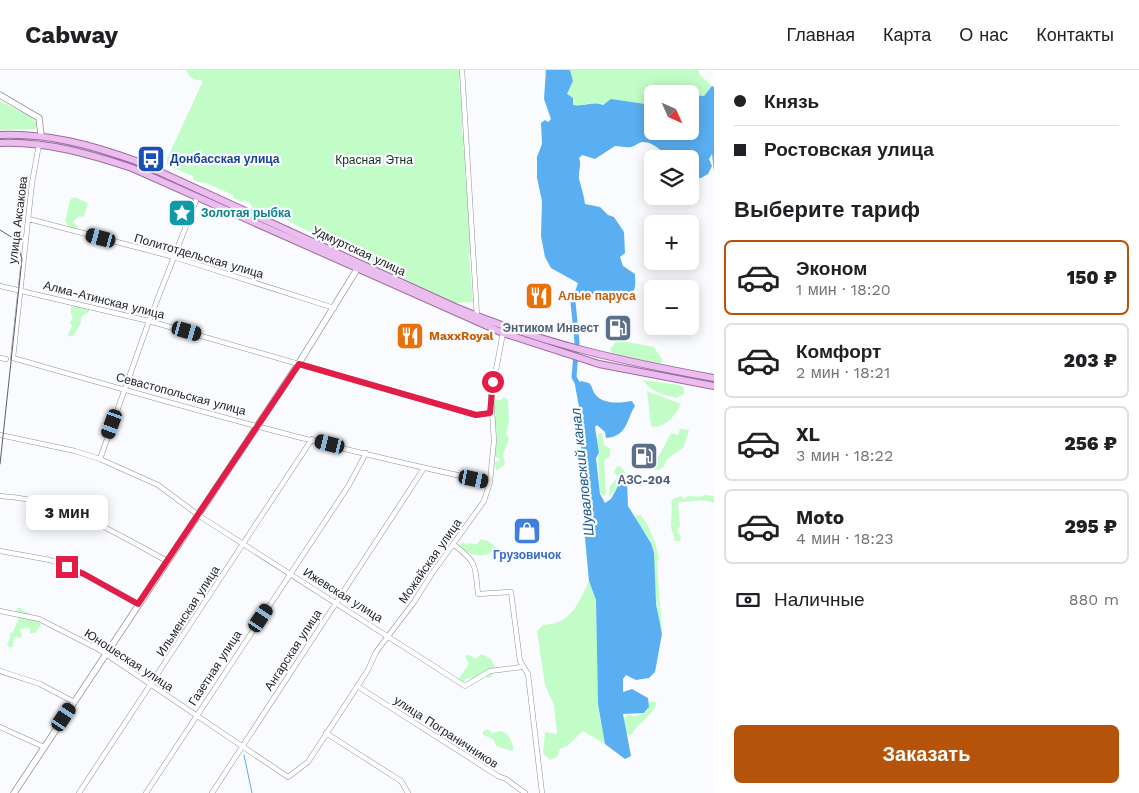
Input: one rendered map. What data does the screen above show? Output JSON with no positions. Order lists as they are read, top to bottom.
{
  "streets": {
    "main road": ["Удмуртская улица"],
    "street": [
      "улица Аксакова",
      "Политотдельская улица",
      "Алма-Атинская улица",
      "Севастопольская улица",
      "Можайская улица",
      "Ижевская улица",
      "Ильменская улица",
      "Ангарская улица",
      "Юношеская улица",
      "Газетная улица",
      "улица Пограничников"
    ]
  },
  "crossings": [
    ["улица Аксакова", "Удмуртская улица"],
    ["улица Аксакова", "Политотдельская улица"],
    ["улица Аксакова", "Алма-Атинская улица"],
    ["улица Аксакова", "Севастопольская улица"],
    ["Удмуртская улица", "Можайская улица"],
    ["Алма-Атинская улица", "Можайская улица"],
    ["Севастопольская улица", "Можайская улица"],
    ["Севастопольская улица", "Ильменская улица"],
    ["Севастопольская улица", "Ангарская улица"],
    ["Севастопольская улица", "Газетная улица"],
    ["Можайская улица", "Ижевская улица"],
    ["Можайская улица", "Юношеская улица"],
    ["Можайская улица", "улица Пограничников"],
    ["Ижевская улица", "Ильменская улица"],
    ["Ижевская улица", "Ангарская улица"],
    ["Ижевская улица", "Газетная улица"],
    ["Ильменская улица", "Юношеская улица"],
    ["Ангарская улица", "Юношеская улица"],
    ["Юношеская улица", "Газетная улица"]
  ],
  "water": ["Шуваловский канал"],
  "parks": ["Красная Этна"],
  "places": {
    "bus stop": ["Донбасская улица"],
    "place": ["Золотая рыбка"],
    "restaurant": ["Алые паруса", "MaxxRoyal"],
    "fuel station": ["Энтиком Инвест", "АЗС-204"],
    "shop": ["Грузовичок"]
  },
  "north": "bottom right",
  "page": {
    "header": "Cabway",
    "nav": [
      "Главная",
      "Карта",
      "О нас",
      "Контакты"
    ],
    "banner": ["Князь", "Ростовская улица"],
    "map_buttons": ["+", "−"],
    "heading": "Выберите тариф",
    "list": [
      {
        "name": "Эконом",
        "note": "1 мин · 18:20",
        "value": "150 ₽"
      },
      {
        "name": "Комфорт",
        "note": "2 мин · 18:21",
        "value": "203 ₽"
      },
      {
        "name": "XL",
        "note": "3 мин · 18:22",
        "value": "256 ₽"
      },
      {
        "name": "Moto",
        "note": "4 мин · 18:23",
        "value": "295 ₽"
      }
    ],
    "bubble": "3 мин",
    "pay": ["Наличные", "880 m"],
    "buttons": "Заказать"
  }
}
